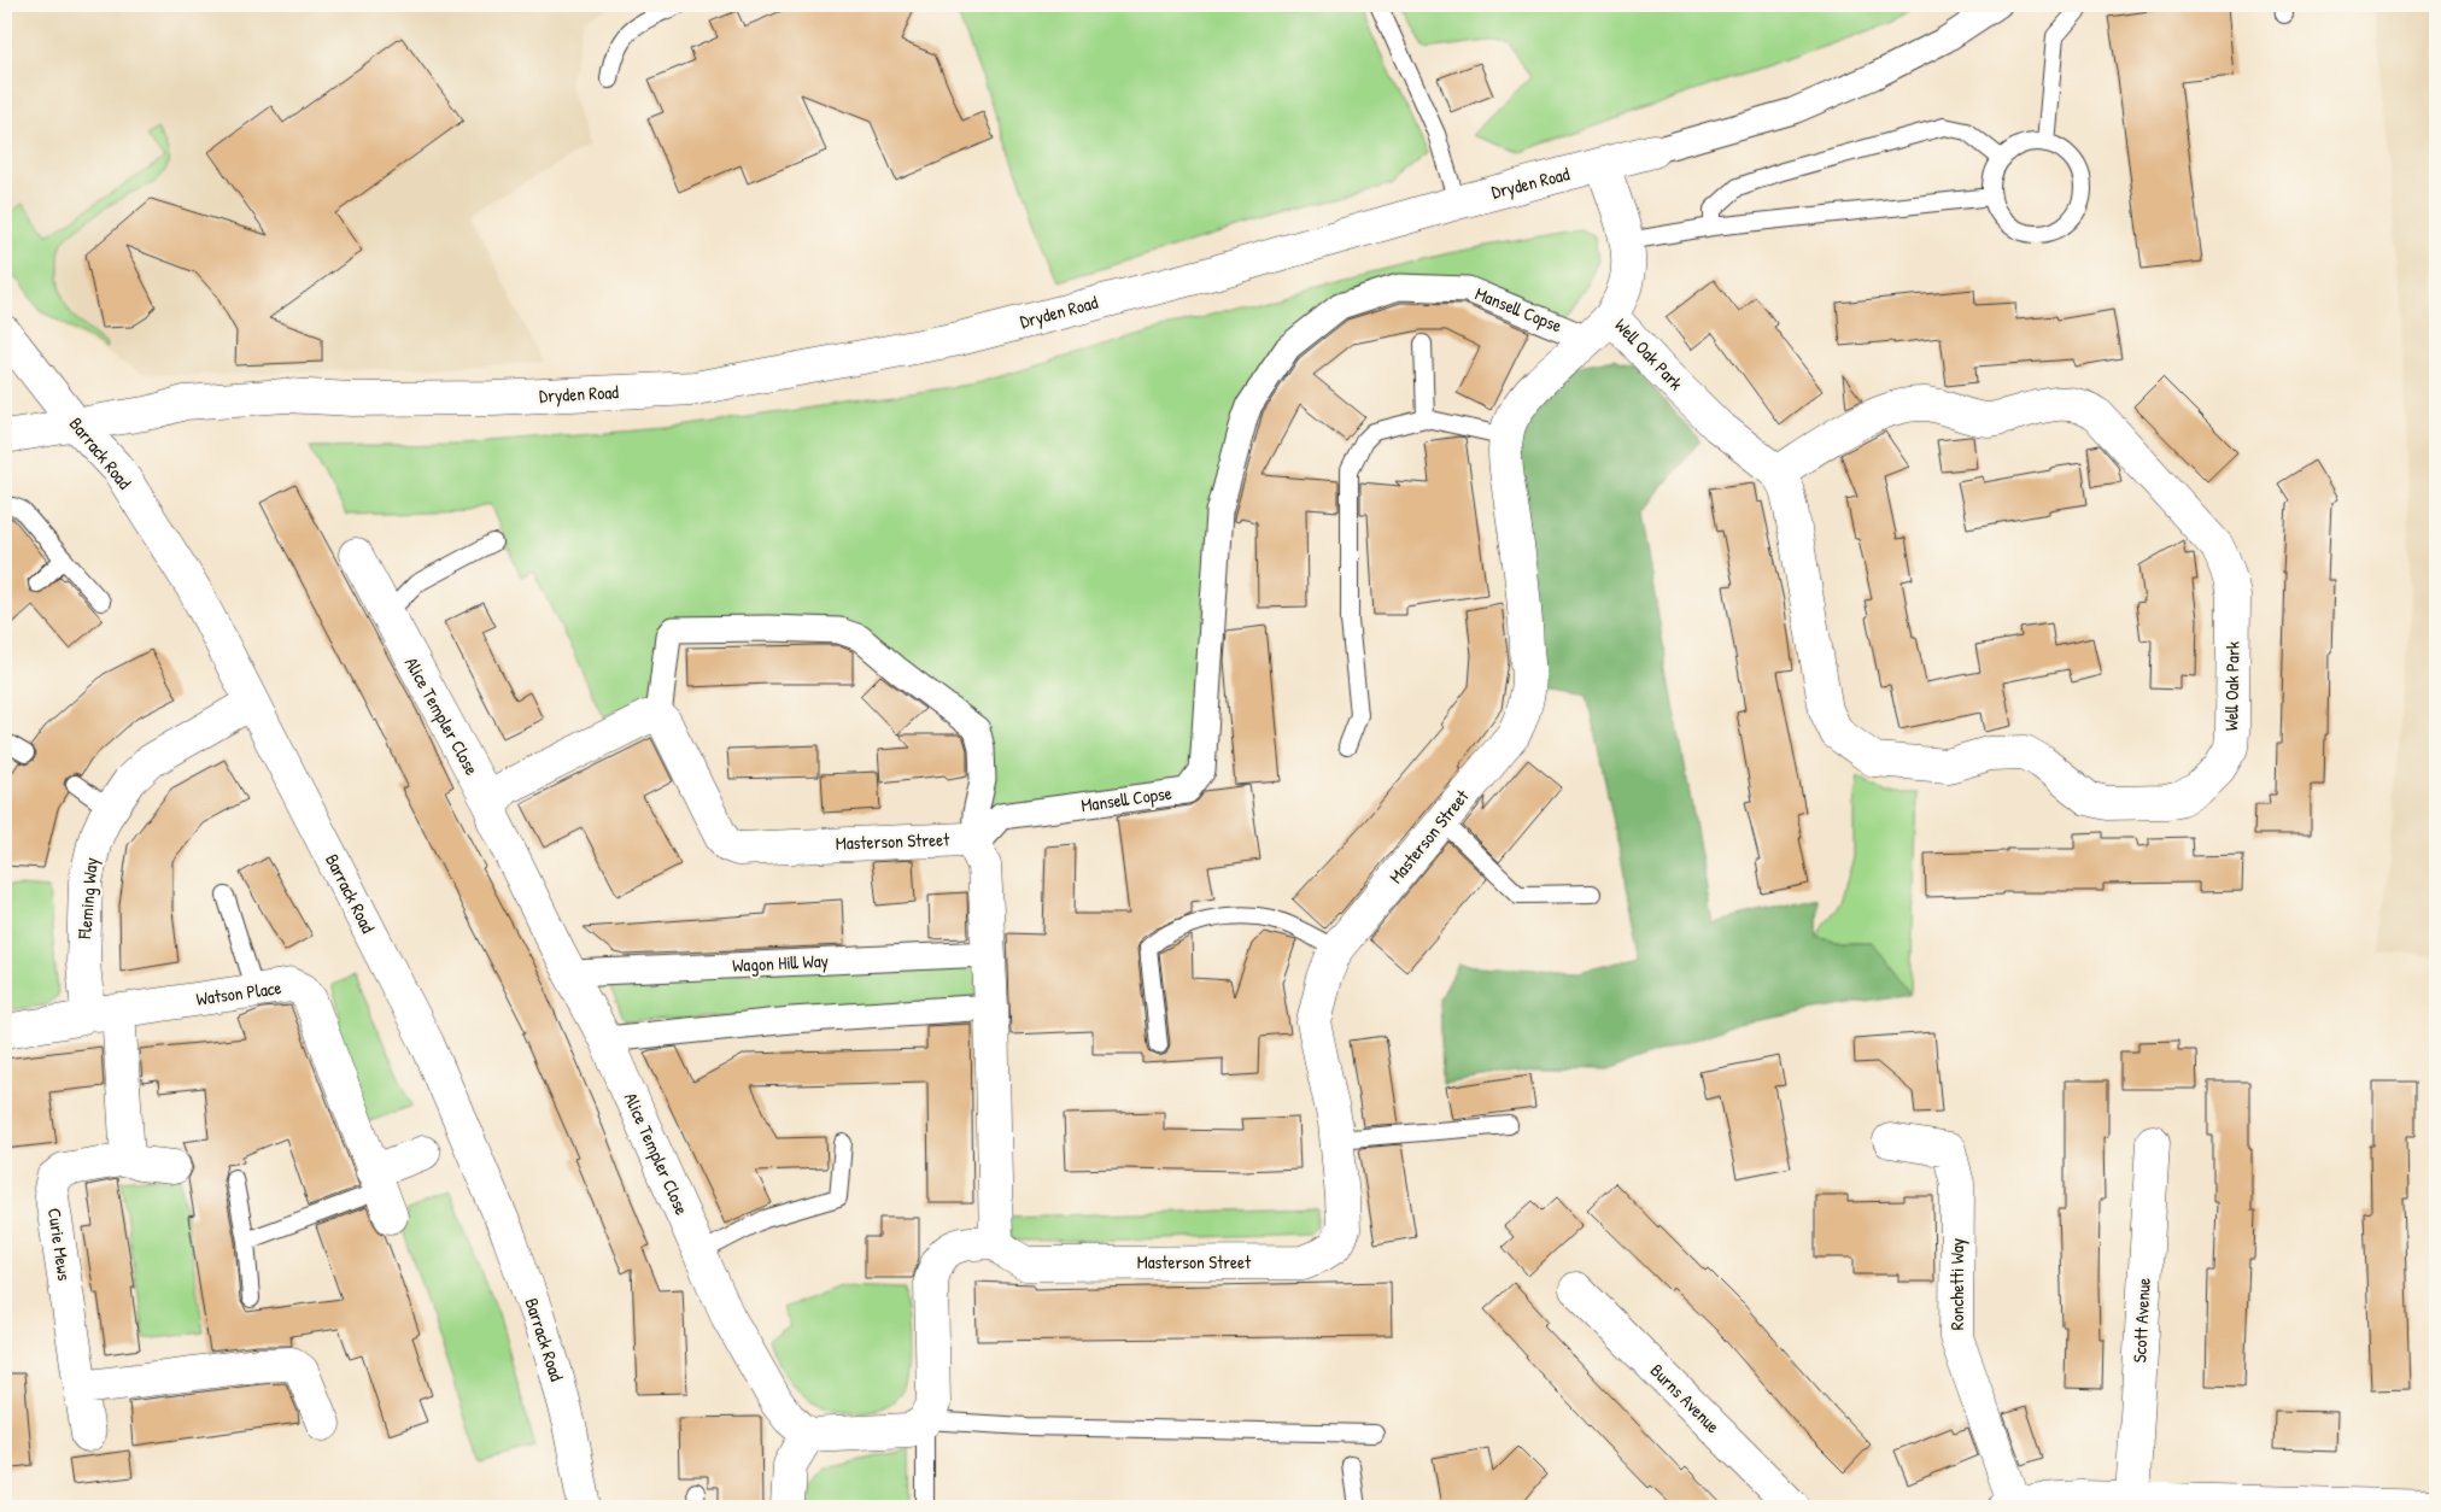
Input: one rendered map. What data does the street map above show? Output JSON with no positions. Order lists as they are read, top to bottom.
{
  "streets": {
    "street": [
      "Dryden Road",
      "Mansell Copse",
      "Well Oak Park",
      "Barrack Road",
      "Alice Templer Close",
      "Masterson Street",
      "Fleming Way",
      "Wagon Hill Way",
      "Watson Place",
      "Curie Mews",
      "Ronchetti Way",
      "Scott Avenue",
      "Burns Avenue"
    ]
  },
  "crossings": [
    ["Dryden Road", "Well Oak Park"],
    ["Dryden Road", "Barrack Road"],
    ["Mansell Copse", "Masterson Street"],
    ["Well Oak Park", "Masterson Street"],
    ["Barrack Road", "Fleming Way"],
    ["Alice Templer Close", "Wagon Hill Way"],
    ["Masterson Street", "Wagon Hill Way"],
    ["Fleming Way", "Watson Place"]
  ]
}
